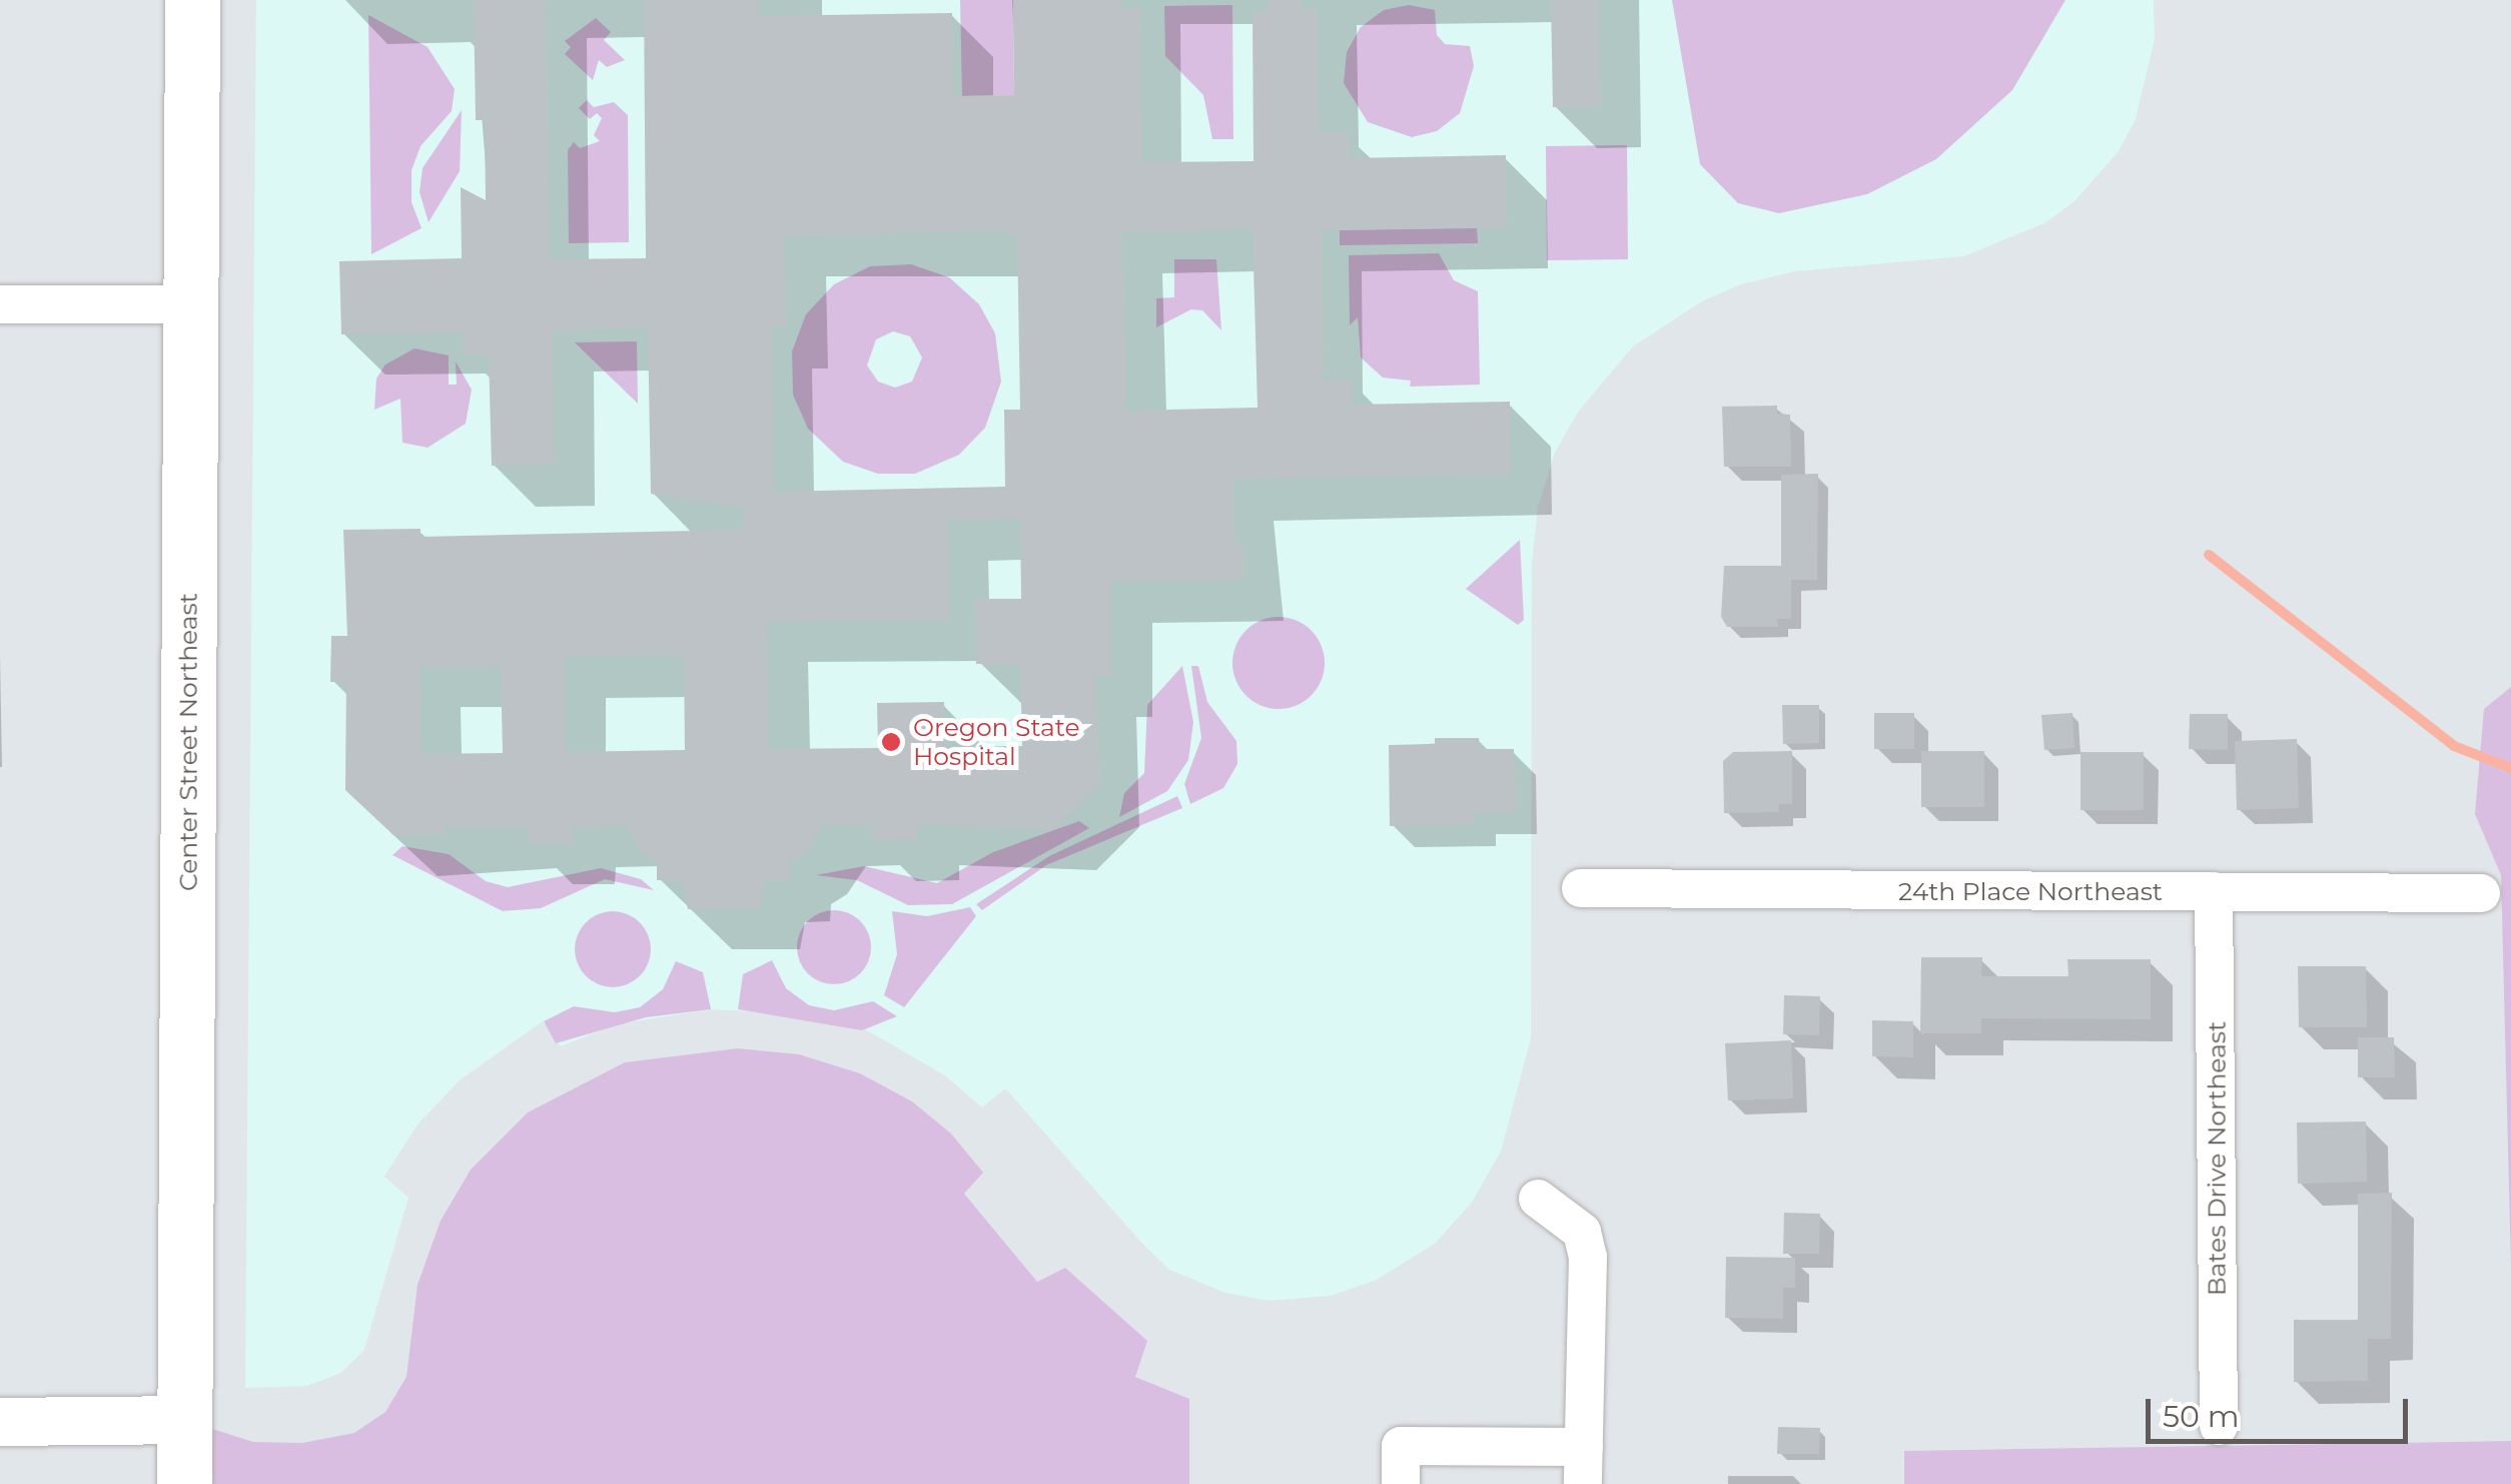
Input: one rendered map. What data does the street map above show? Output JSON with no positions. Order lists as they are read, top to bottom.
{
  "streets": {
    "main road": ["Center Street Northeast"],
    "street": ["24th Place Northeast", "Bates Drive Northeast"]
  },
  "crossings": [
    ["24th Place Northeast", "Bates Drive Northeast"]
  ],
  "places": ["Oregon State Hospital"],
  "scale_bar": "50 m"
}
